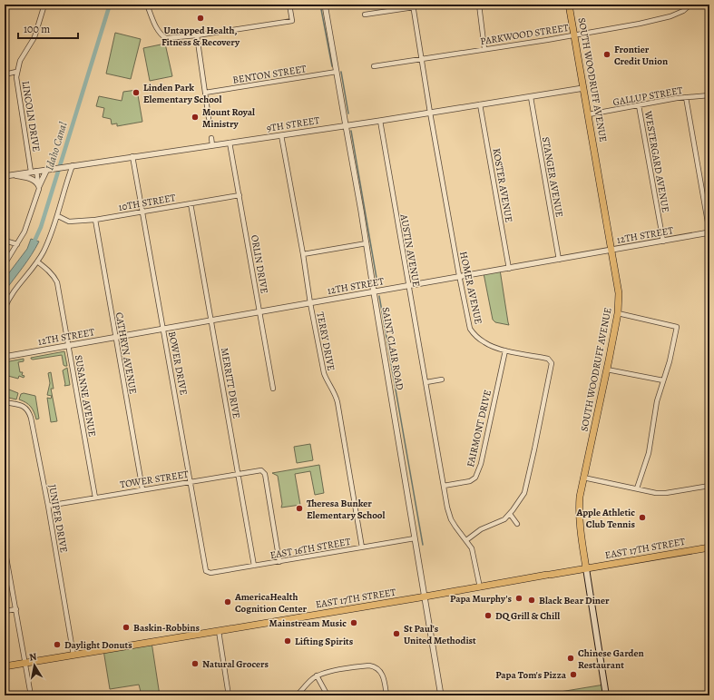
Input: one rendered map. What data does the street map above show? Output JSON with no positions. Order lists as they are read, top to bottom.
{
  "streets": {
    "main road": ["SOUTH WOODRUFF AVENUE", "EAST 17TH STREET"],
    "street": [
      "PARKWOOD STREET",
      "BENTON STREET",
      "GALLUP STREET",
      "LINCOLN DRIVE",
      "9TH STREET",
      "WESTERGARD AVENUE",
      "STANGER AVENUE",
      "KOSTER AVENUE",
      "10TH STREET",
      "12TH STREET",
      "AUSTIN AVENUE",
      "ORLIN DRIVE",
      "HOMER AVENUE",
      "TERRY DRIVE",
      "SAINT CLAIR ROAD",
      "CATHRYN AVENUE",
      "BOWER DRIVE",
      "MERRITT DRIVE",
      "SUSANNE AVENUE",
      "FAIRMONT DRIVE",
      "TOWER STREET",
      "JUNIPER DRIVE",
      "EAST 16TH STREET"
    ]
  },
  "crossings": [
    ["PARKWOOD STREET", "SOUTH WOODRUFF AVENUE"],
    ["PARKWOOD STREET", "HOMER AVENUE"],
    ["BENTON STREET", "SAINT CLAIR ROAD"],
    ["SOUTH WOODRUFF AVENUE", "GALLUP STREET"],
    ["SOUTH WOODRUFF AVENUE", "9TH STREET"],
    ["SOUTH WOODRUFF AVENUE", "12TH STREET"],
    ["SOUTH WOODRUFF AVENUE", "EAST 17TH STREET"],
    ["GALLUP STREET", "WESTERGARD AVENUE"],
    ["LINCOLN DRIVE", "9TH STREET"],
    ["9TH STREET", "STANGER AVENUE"],
    ["9TH STREET", "KOSTER AVENUE"],
    ["9TH STREET", "AUSTIN AVENUE"],
    ["9TH STREET", "ORLIN DRIVE"],
    ["9TH STREET", "HOMER AVENUE"],
    ["9TH STREET", "TERRY DRIVE"],
    ["9TH STREET", "SAINT CLAIR ROAD"],
    ["9TH STREET", "BOWER DRIVE"],
    ["WESTERGARD AVENUE", "12TH STREET"],
    ["STANGER AVENUE", "12TH STREET"],
    ["KOSTER AVENUE", "12TH STREET"],
    ["10TH STREET", "ORLIN DRIVE"],
    ["10TH STREET", "CATHRYN AVENUE"],
    ["10TH STREET", "BOWER DRIVE"],
    ["10TH STREET", "MERRITT DRIVE"],
    ["12TH STREET", "AUSTIN AVENUE"],
    ["12TH STREET", "ORLIN DRIVE"],
    ["12TH STREET", "HOMER AVENUE"],
    ["12TH STREET", "TERRY DRIVE"],
    ["12TH STREET", "SAINT CLAIR ROAD"],
    ["12TH STREET", "CATHRYN AVENUE"],
    ["12TH STREET", "BOWER DRIVE"],
    ["12TH STREET", "MERRITT DRIVE"],
    ["12TH STREET", "SUSANNE AVENUE"],
    ["AUSTIN AVENUE", "FAIRMONT DRIVE"],
    ["AUSTIN AVENUE", "EAST 17TH STREET"],
    ["HOMER AVENUE", "FAIRMONT DRIVE"],
    ["TERRY DRIVE", "EAST 16TH STREET"],
    ["SAINT CLAIR ROAD", "EAST 16TH STREET"],
    ["SAINT CLAIR ROAD", "EAST 17TH STREET"],
    ["CATHRYN AVENUE", "TOWER STREET"],
    ["BOWER DRIVE", "TOWER STREET"],
    ["BOWER DRIVE", "EAST 16TH STREET"],
    ["MERRITT DRIVE", "TOWER STREET"],
    ["MERRITT DRIVE", "EAST 16TH STREET"],
    ["SUSANNE AVENUE", "TOWER STREET"],
    ["TOWER STREET", "JUNIPER DRIVE"],
    ["TOWER STREET", "EAST 16TH STREET"],
    ["JUNIPER DRIVE", "EAST 17TH STREET"]
  ],
  "water": ["Idaho Canal"],
  "places": [
    "Untapped Health, Fitness & Recovery",
    "Frontier Credit Union",
    "Linden Park Elementary School",
    "Mount Royal Ministry",
    "Theresa Bunker Elementary School",
    "Apple Athletic Club Tennis",
    "Papa Murphy's",
    "Black Bear Diner",
    "AmericaHealth Cognition Center",
    "DQ Grill & Chill",
    "Mainstream Music",
    "Baskin-Robbins",
    "St Paul's United Methodist",
    "Lifting Spirits",
    "Daylight Donuts",
    "Chinese Garden Restaurant",
    "Natural Grocers",
    "Papa Tom's Pizza"
  ],
  "scale_bar": "100 m",
  "north": "top"
}
